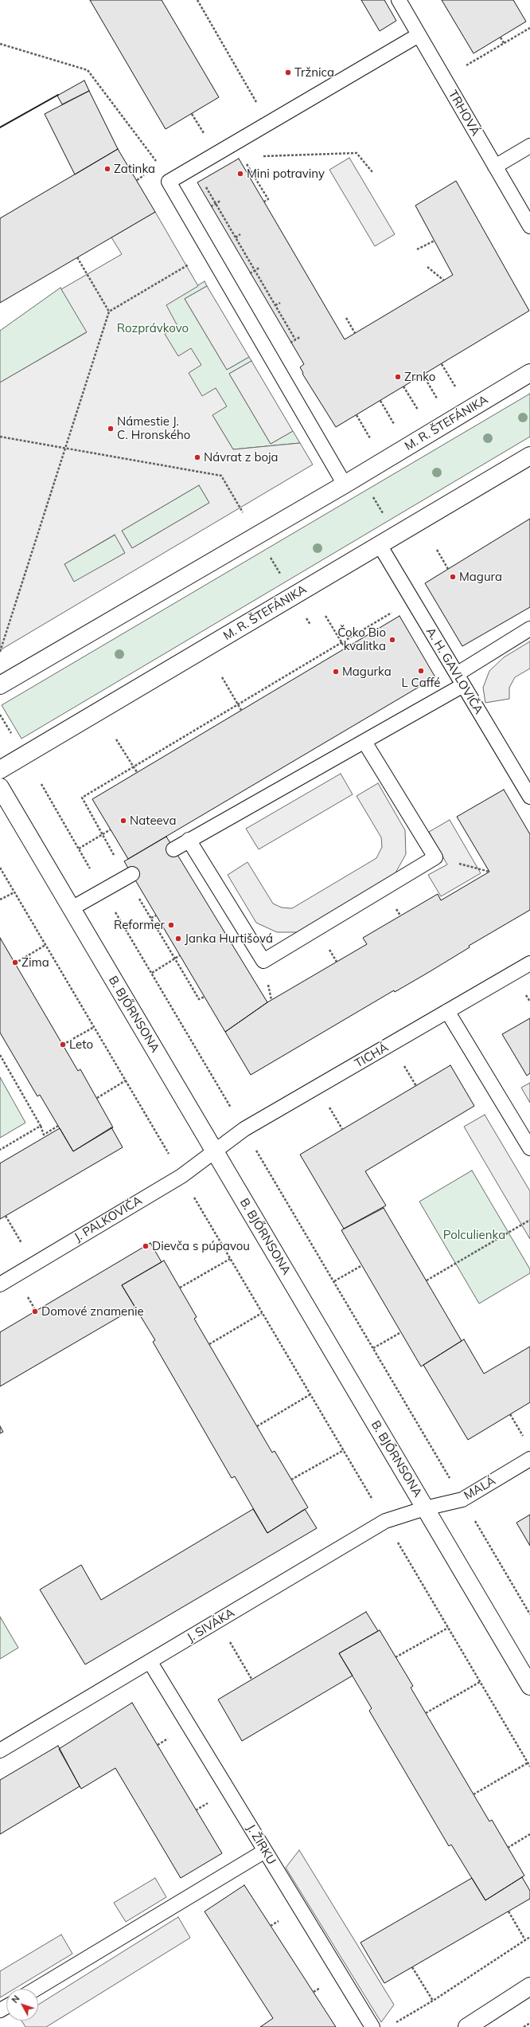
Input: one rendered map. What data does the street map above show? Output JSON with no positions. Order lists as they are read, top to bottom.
{
  "streets": {
    "street": ["M. R. ŠTEFÁNIKA", "B. BJŐRNSONA"],
    "lane": [
      "TRHOVÁ",
      "A. H. GAVLOVIČA",
      "TICHÁ",
      "J. PALKOVIČA",
      "MALÁ",
      "J. SIVÁKA",
      "J. ŽIRKU"
    ]
  },
  "crossings": [
    ["M. R. ŠTEFÁNIKA", "A. H. GAVLOVIČA"],
    ["B. BJŐRNSONA", "TICHÁ"],
    ["B. BJŐRNSONA", "J. PALKOVIČA"],
    ["B. BJŐRNSONA", "MALÁ"],
    ["B. BJŐRNSONA", "J. SIVÁKA"],
    ["TICHÁ", "J. PALKOVIČA"],
    ["MALÁ", "J. SIVÁKA"],
    ["J. SIVÁKA", "J. ŽIRKU"]
  ],
  "parks": ["Rozprávkovo", "Polculienka"],
  "places": [
    "Tržnica",
    "Zatinka",
    "Mini potraviny",
    "Zrnko",
    "Námestie J. C. Hronského",
    "Návrat z boja",
    "Magura",
    "Čoko Bio kvalitka",
    "L Caffé",
    "Magurka",
    "Nateeva",
    "Reformer",
    "Janka Hurtišová",
    "Zima",
    "Leto",
    "Dievča s púpavou",
    "Domové znamenie"
  ],
  "north": "top left"
}
